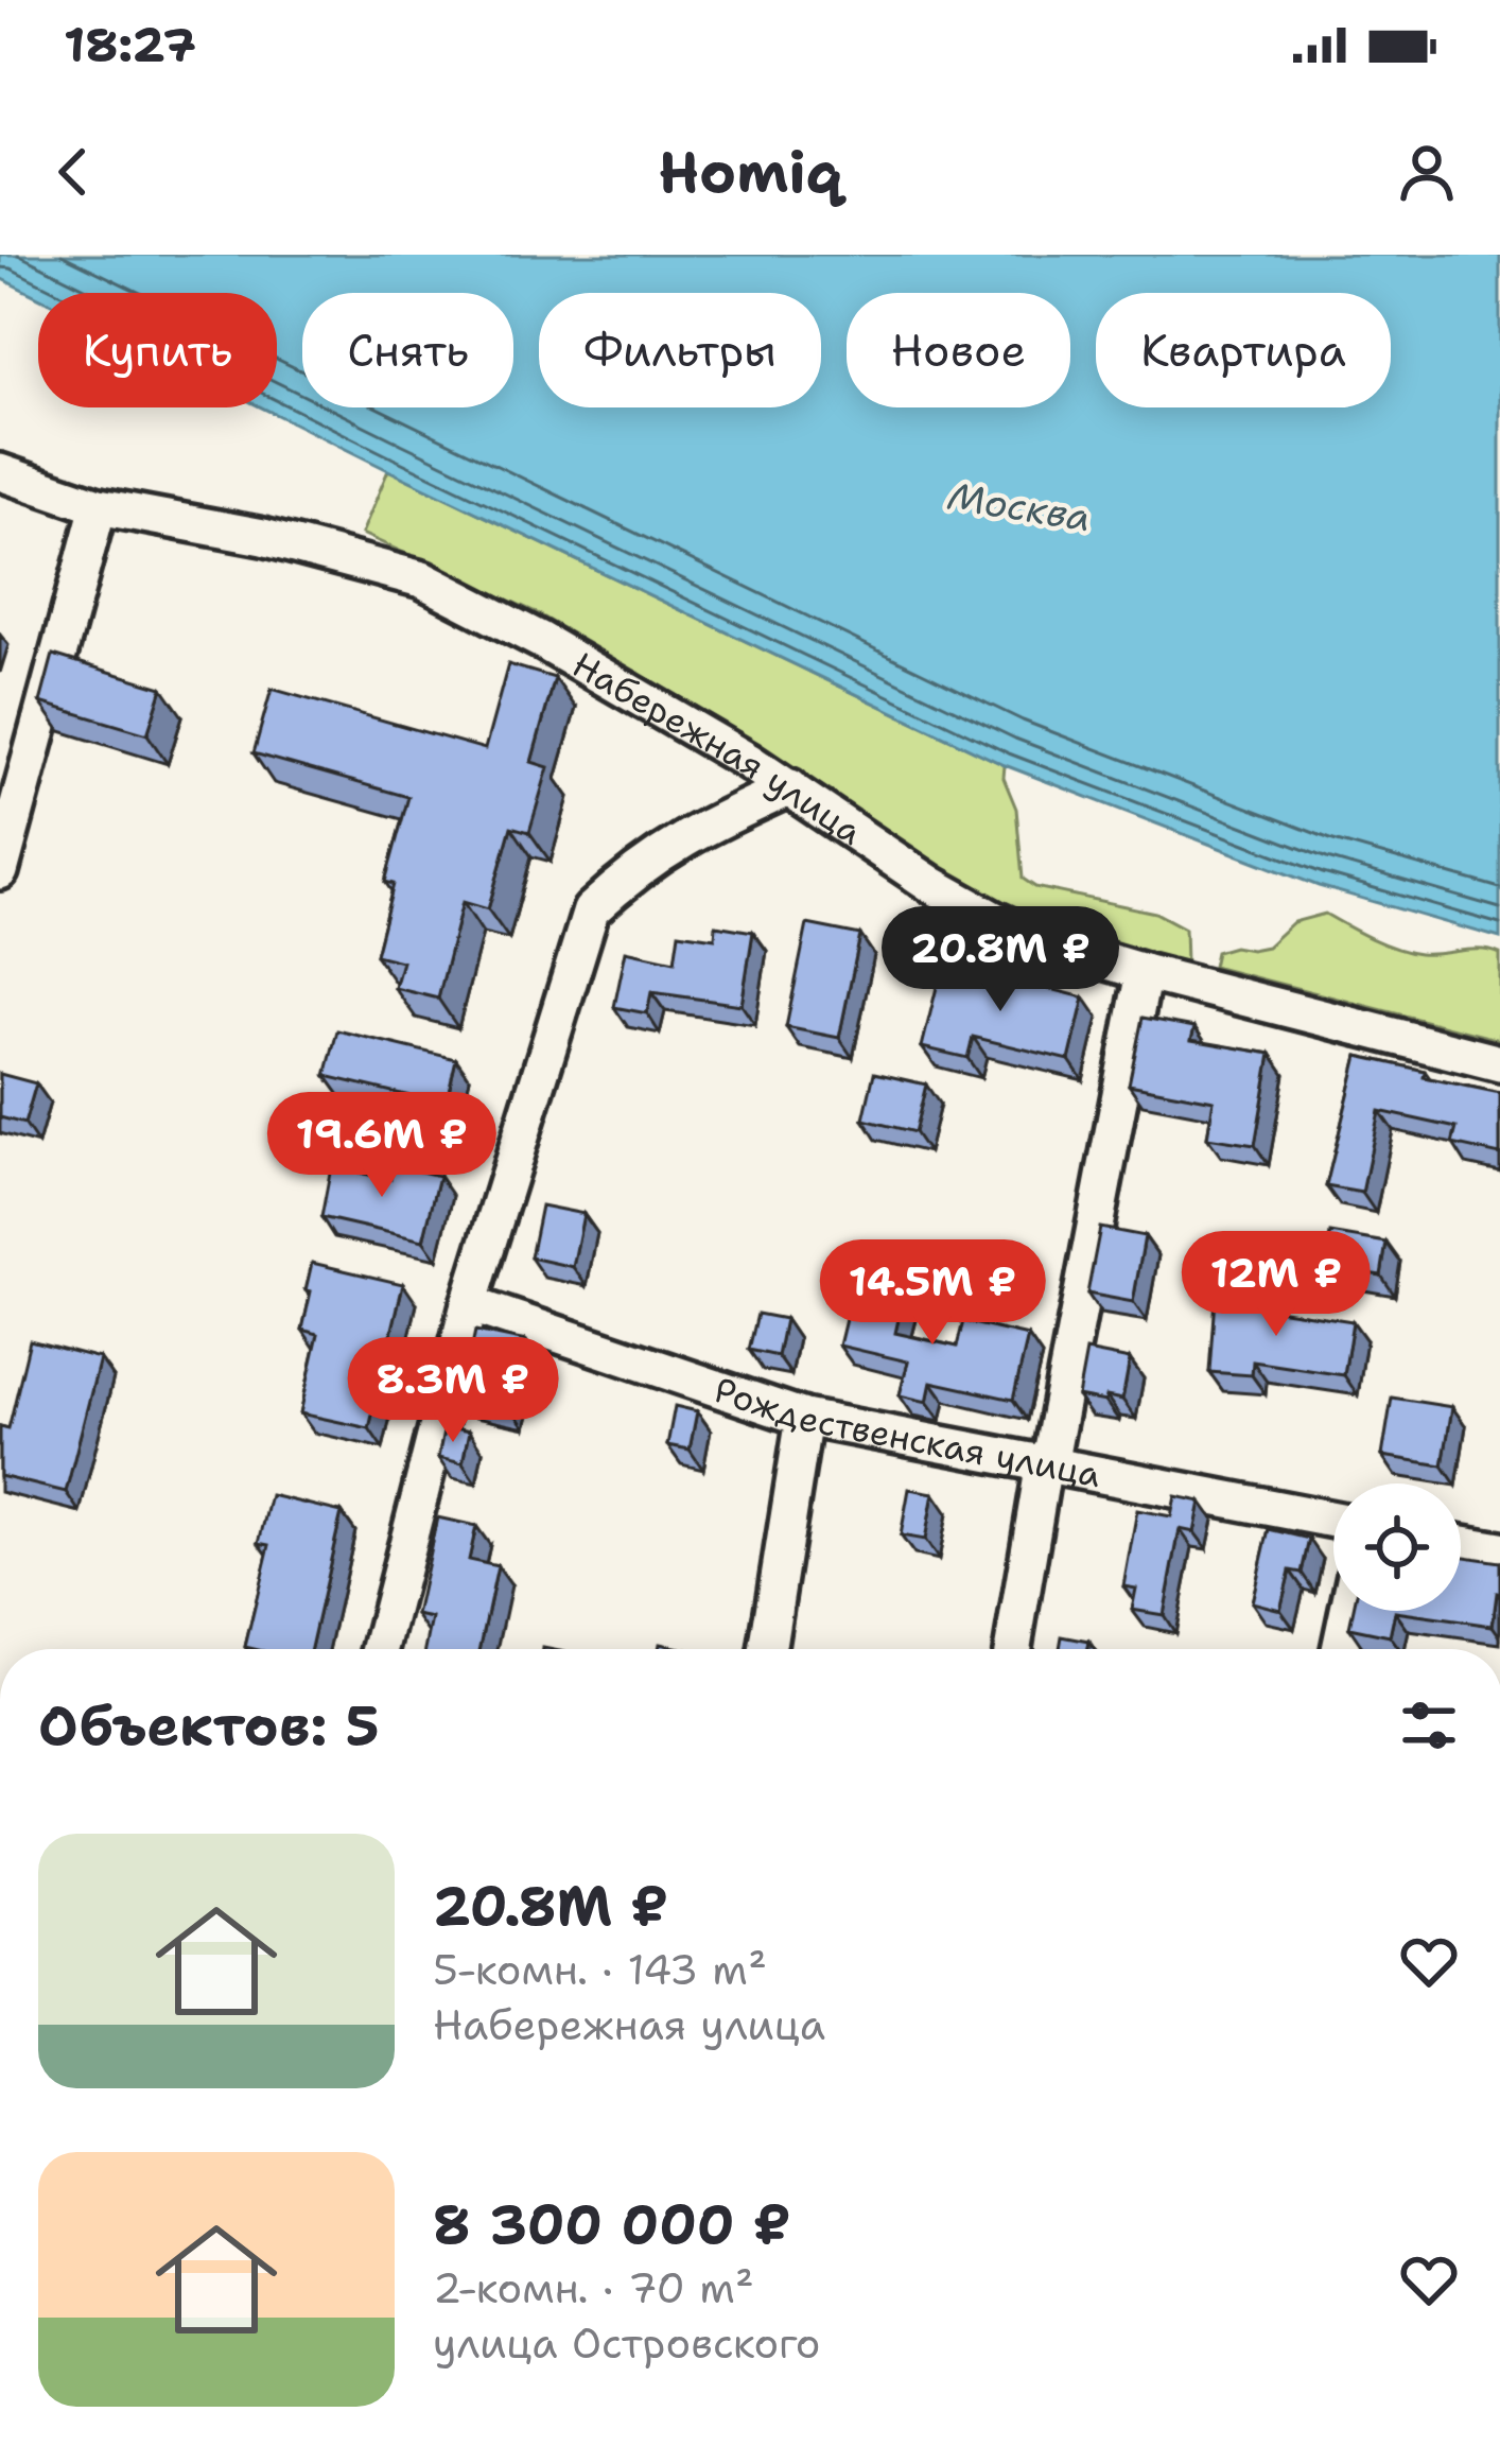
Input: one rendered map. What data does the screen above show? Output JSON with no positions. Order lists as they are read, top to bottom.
{
  "streets": {
    "street": ["Набережная улица", "Рождественская улица"]
  },
  "water": ["Москва"],
  "page": {
    "status": "18:27",
    "header": "Homiq",
    "chip": [
      "Купить",
      "Снять",
      "Фильтры",
      "Новое",
      "Квартира"
    ],
    "price": [
      "20.8M ₽",
      "19.6M ₽",
      "12M ₽",
      "14.5M ₽",
      "8.3M ₽"
    ],
    "heading": "Объектов: 5",
    "list": [
      {
        "name": "20.8M ₽",
        "note": "5-комн. · 143 m² · Набережная улица"
      },
      {
        "name": "8 300 000 ₽",
        "note": "2-комн. · 70 m² · улица Островского"
      }
    ]
  }
}
